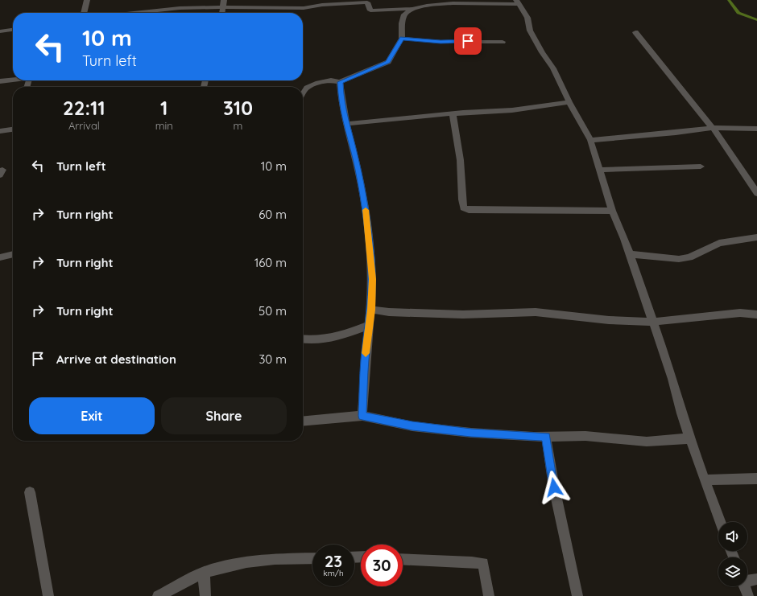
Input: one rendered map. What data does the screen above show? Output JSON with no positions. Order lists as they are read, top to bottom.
{
  "page": {
    "turn": ["10 m", "Turn left"],
    "eta": [
      "22:11",
      "Arrival",
      "1",
      "min",
      "310",
      "m"
    ],
    "list": [
      {
        "name": "Turn left",
        "value": "10 m"
      },
      {
        "name": "Turn right",
        "value": "60 m"
      },
      {
        "name": "Turn right",
        "value": "160 m"
      },
      {
        "name": "Turn right",
        "value": "50 m"
      },
      {
        "name": "Arrive at destination",
        "value": "30 m"
      }
    ],
    "buttons": ["Exit", "Share"],
    "speed": "23 km/h",
    "limit": "30"
  }
}
